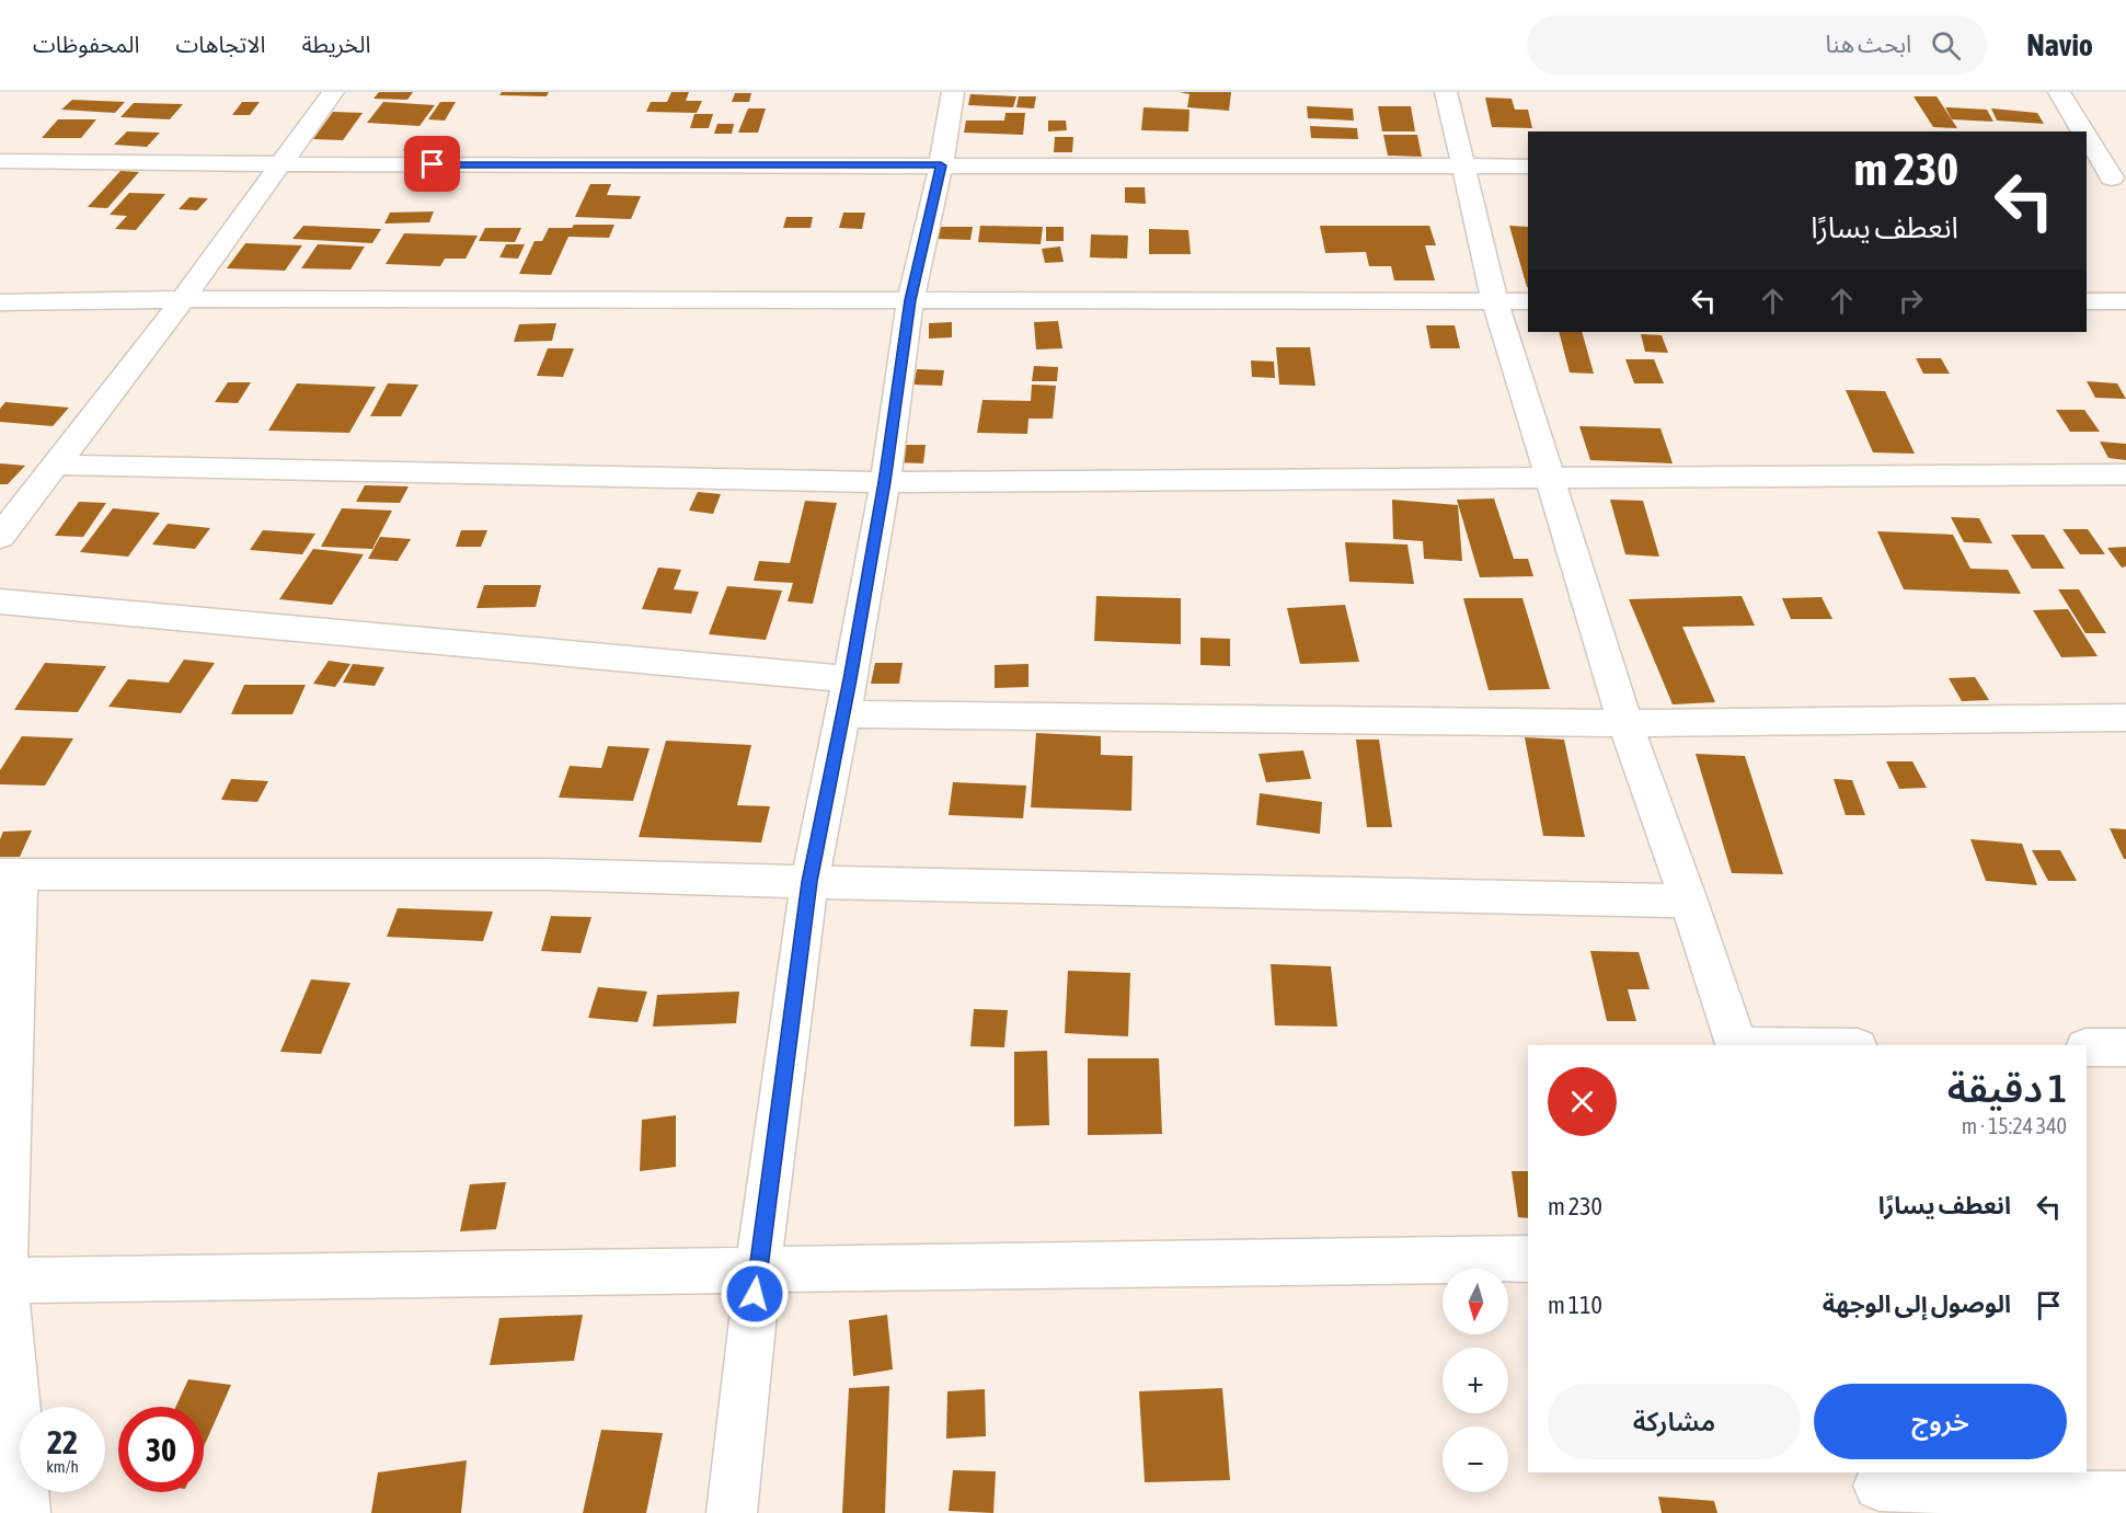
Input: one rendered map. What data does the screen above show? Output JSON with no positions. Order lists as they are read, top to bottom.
{
  "north": "bottom",
  "page": {
    "header": "Navio",
    "search": "ابحث هنا",
    "nav": ["الخريطة", "الاتجاهات", "المحفوظات"],
    "turn": ["230 m", "انعطف يسارًا"],
    "heading": ["1 دقيقة", "340 m · 15:24"],
    "list": [
      {
        "name": "انعطف يسارًا",
        "value": "230 m"
      },
      {
        "name": "الوصول إلى الوجهة",
        "value": "110 m"
      }
    ],
    "map_buttons": ["+", "−"],
    "buttons": ["خروج", "مشاركة"],
    "speed": "22 km/h",
    "limit": "30"
  }
}
